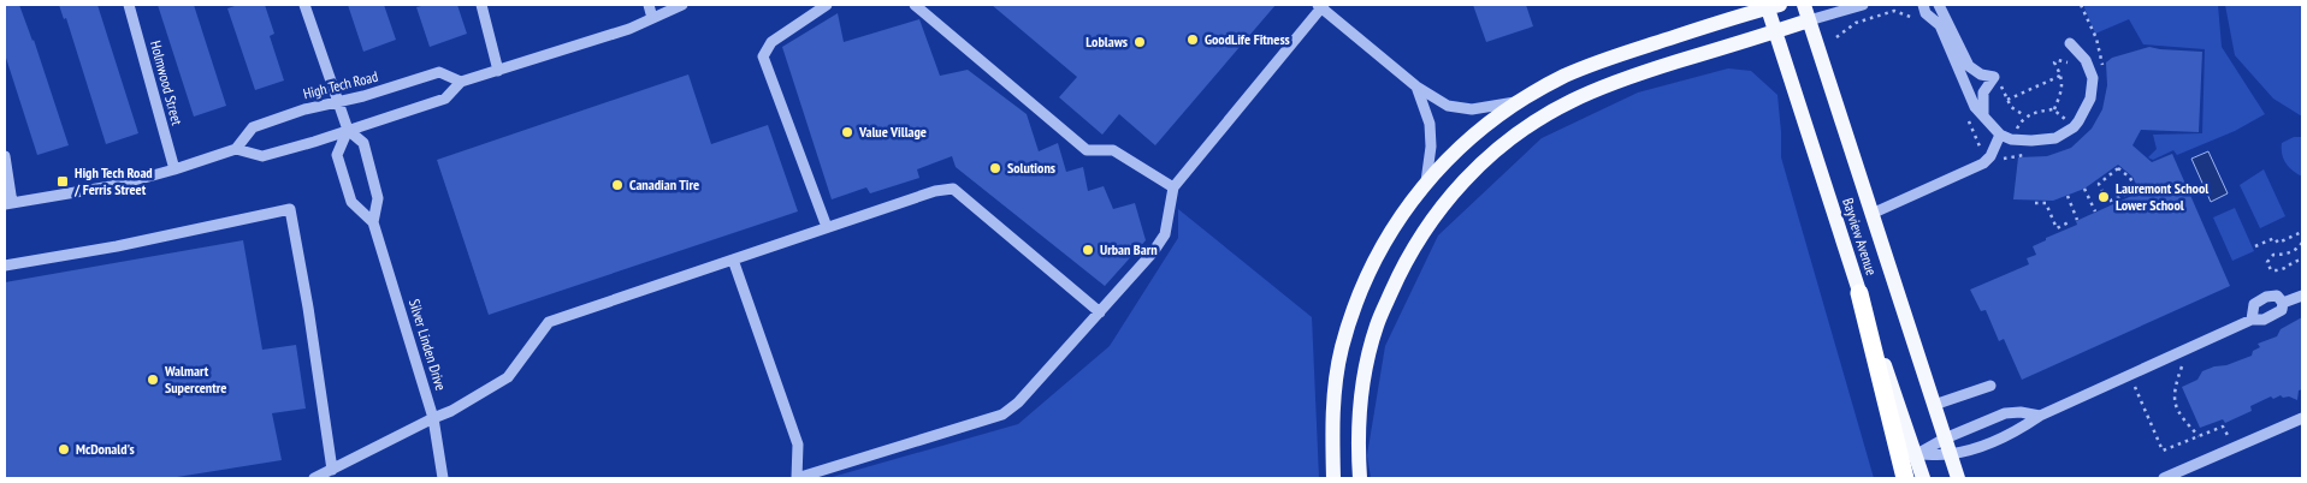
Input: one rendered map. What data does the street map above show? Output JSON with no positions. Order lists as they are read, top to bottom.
{
  "streets": {
    "main road": ["Bayview Avenue"],
    "street": ["Holmwood Street", "High Tech Road", "Silver Linden Drive"]
  },
  "crossings": [
    ["High Tech Road", "Silver Linden Drive"]
  ],
  "places": {
    "other": [
      "GoodLife Fitness",
      "Loblaws",
      "Value Village",
      "Solutions",
      "Canadian Tire",
      "Lauremont School Lower School",
      "Urban Barn",
      "Walmart Supercentre",
      "McDonald's"
    ],
    "transit": ["High Tech Road / Ferris Street"]
  }
}
